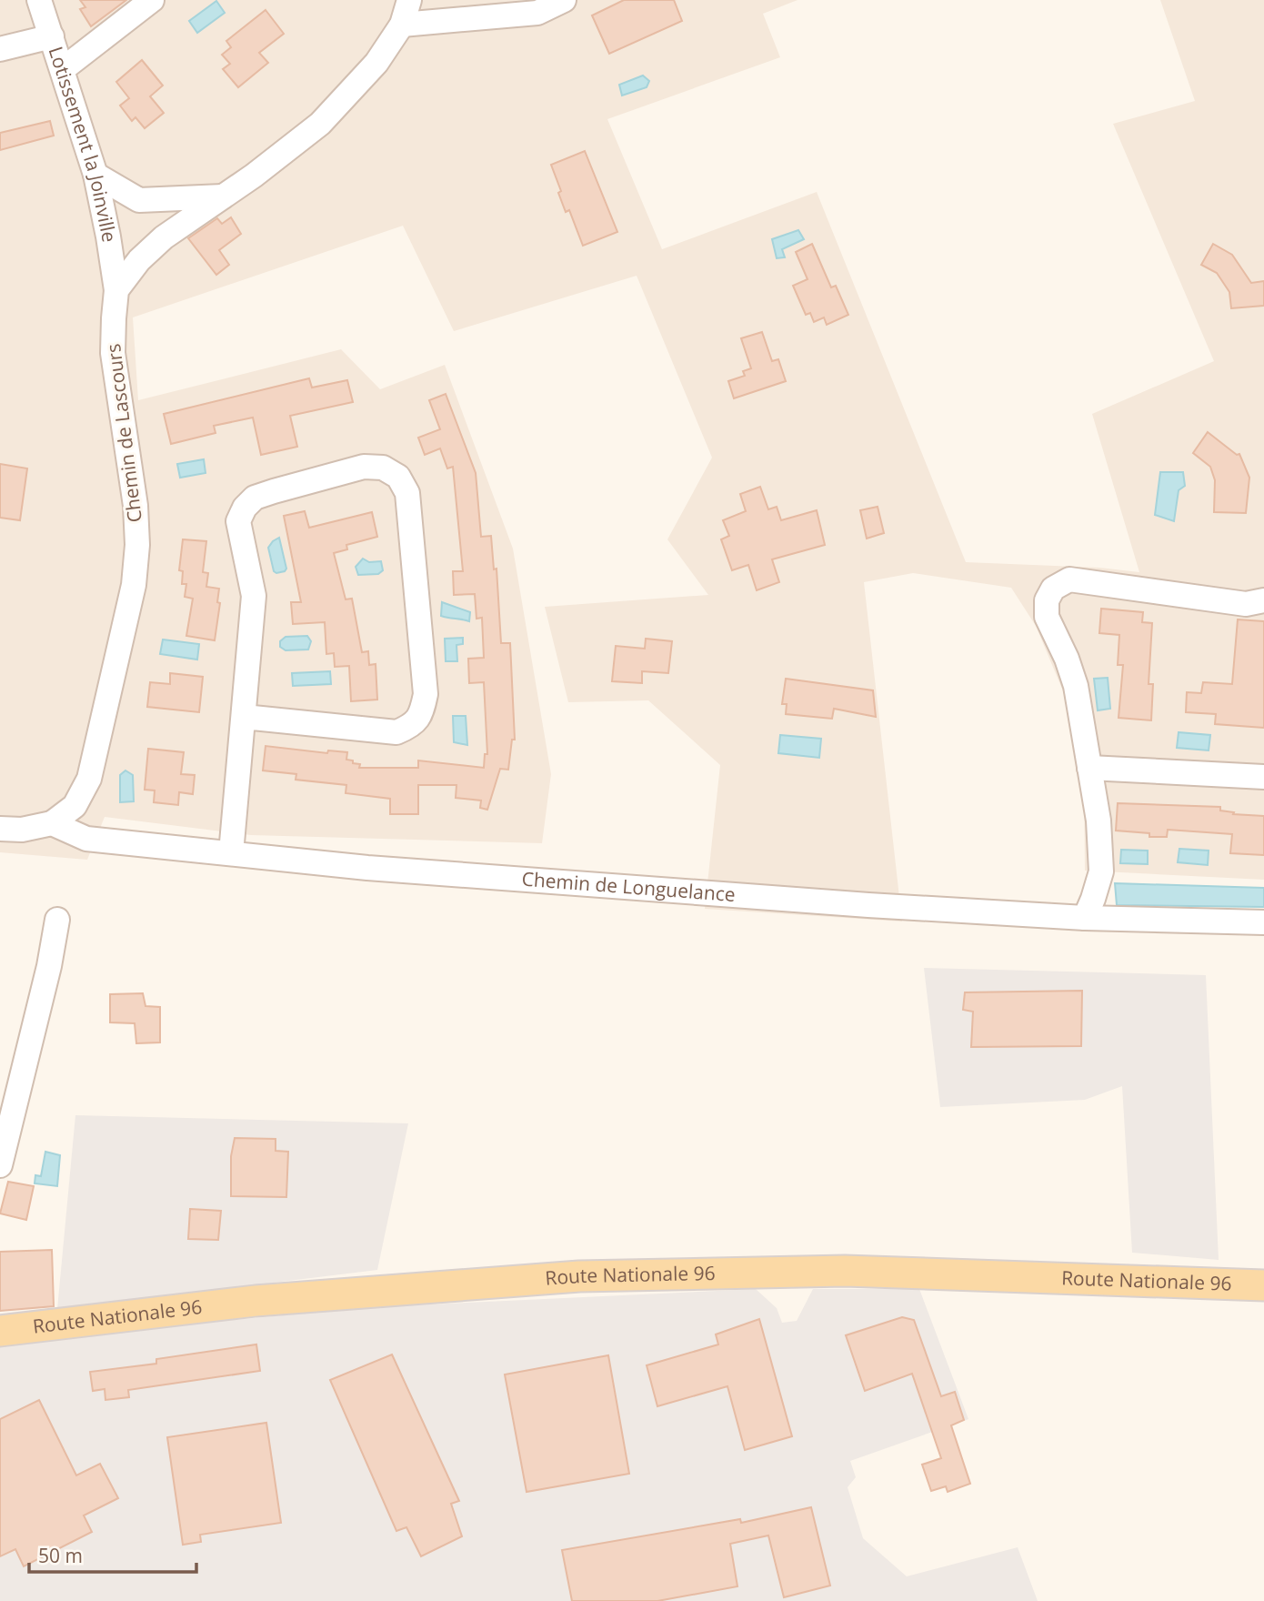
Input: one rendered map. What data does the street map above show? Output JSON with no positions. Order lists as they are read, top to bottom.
{
  "streets": {
    "main road": ["Route Nationale 96"],
    "street": ["Lotissement la Joinville", "Chemin de Lascours", "Chemin de Longuelance"]
  },
  "crossings": [
    ["Lotissement la Joinville", "Chemin de Lascours"],
    ["Chemin de Lascours", "Chemin de Longuelance"]
  ],
  "scale_bar": "50 m"
}
